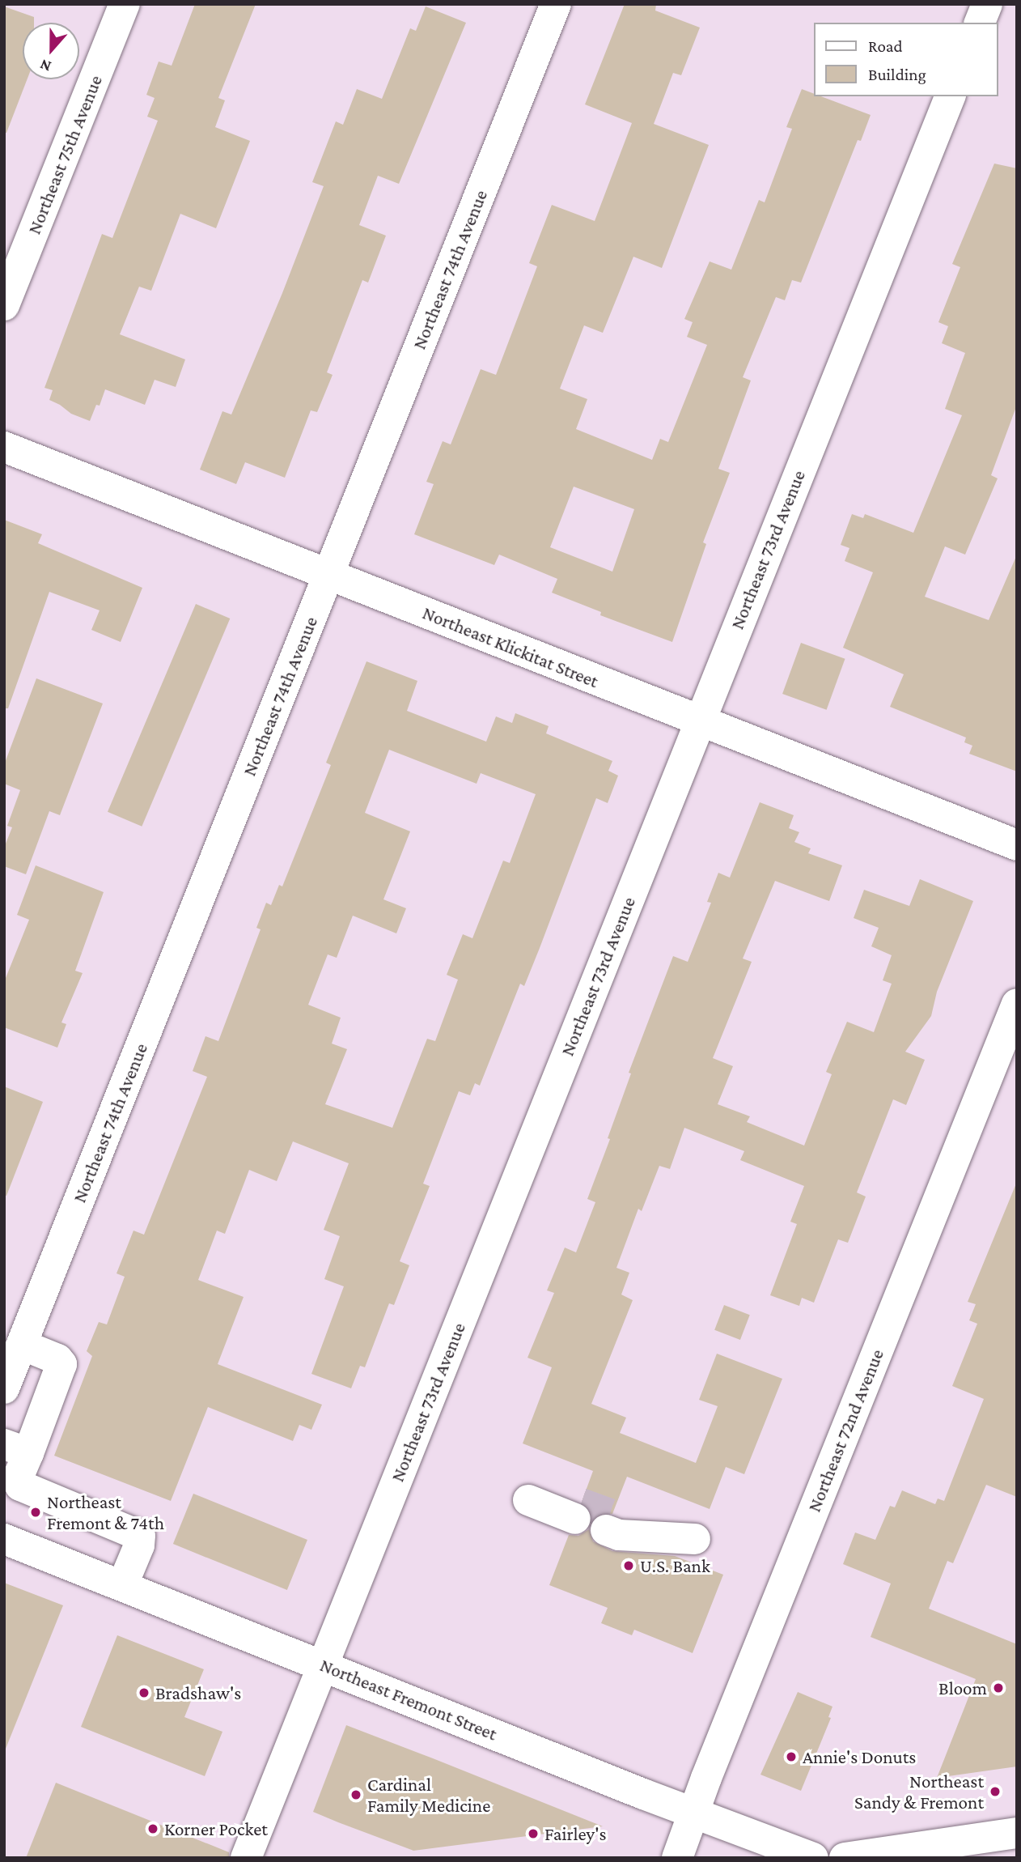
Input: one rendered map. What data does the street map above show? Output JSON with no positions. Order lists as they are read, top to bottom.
{
  "streets": {
    "street": [
      "Northeast 75th Avenue",
      "Northeast 74th Avenue",
      "Northeast 73rd Avenue",
      "Northeast Klickitat Street",
      "Northeast 72nd Avenue",
      "Northeast Fremont Street"
    ]
  },
  "crossings": [
    ["Northeast 74th Avenue", "Northeast Klickitat Street"],
    ["Northeast 73rd Avenue", "Northeast Klickitat Street"],
    ["Northeast 73rd Avenue", "Northeast Fremont Street"],
    ["Northeast 72nd Avenue", "Northeast Fremont Street"]
  ],
  "places": [
    "Northeast Fremont & 74th",
    "U.S. Bank",
    "Bloom",
    "Bradshaw's",
    "Annie's Donuts",
    "Northeast Sandy & Fremont",
    "Cardinal Family Medicine",
    "Korner Pocket",
    "Fairley's"
  ],
  "legend": ["Road", "Building"],
  "north": "bottom"
}
